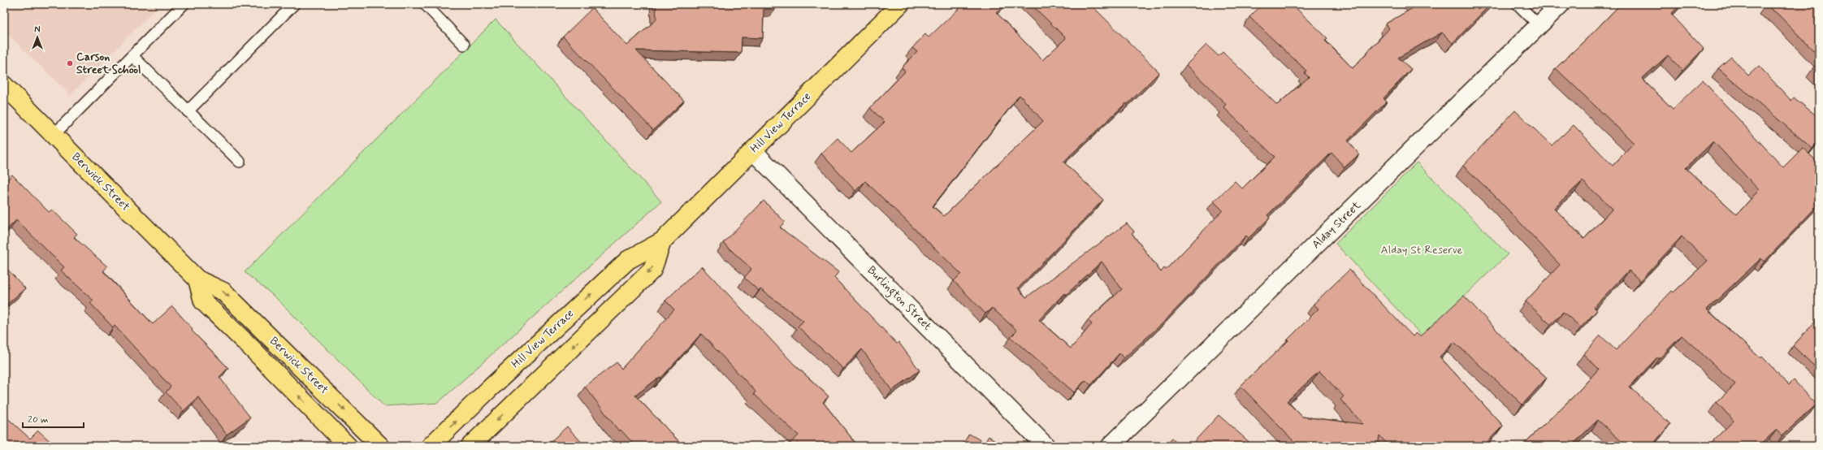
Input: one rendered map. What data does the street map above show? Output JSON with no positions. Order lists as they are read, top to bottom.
{
  "streets": {
    "main road": ["Hill View Terrace", "Berwick Street"],
    "street": ["Alday Street", "Burlington Street"]
  },
  "crossings": [
    ["Hill View Terrace", "Burlington Street"]
  ],
  "parks": ["Alday St Reserve"],
  "places": ["Carson Street School"],
  "scale_bar": "20 m",
  "north": "top"
}
